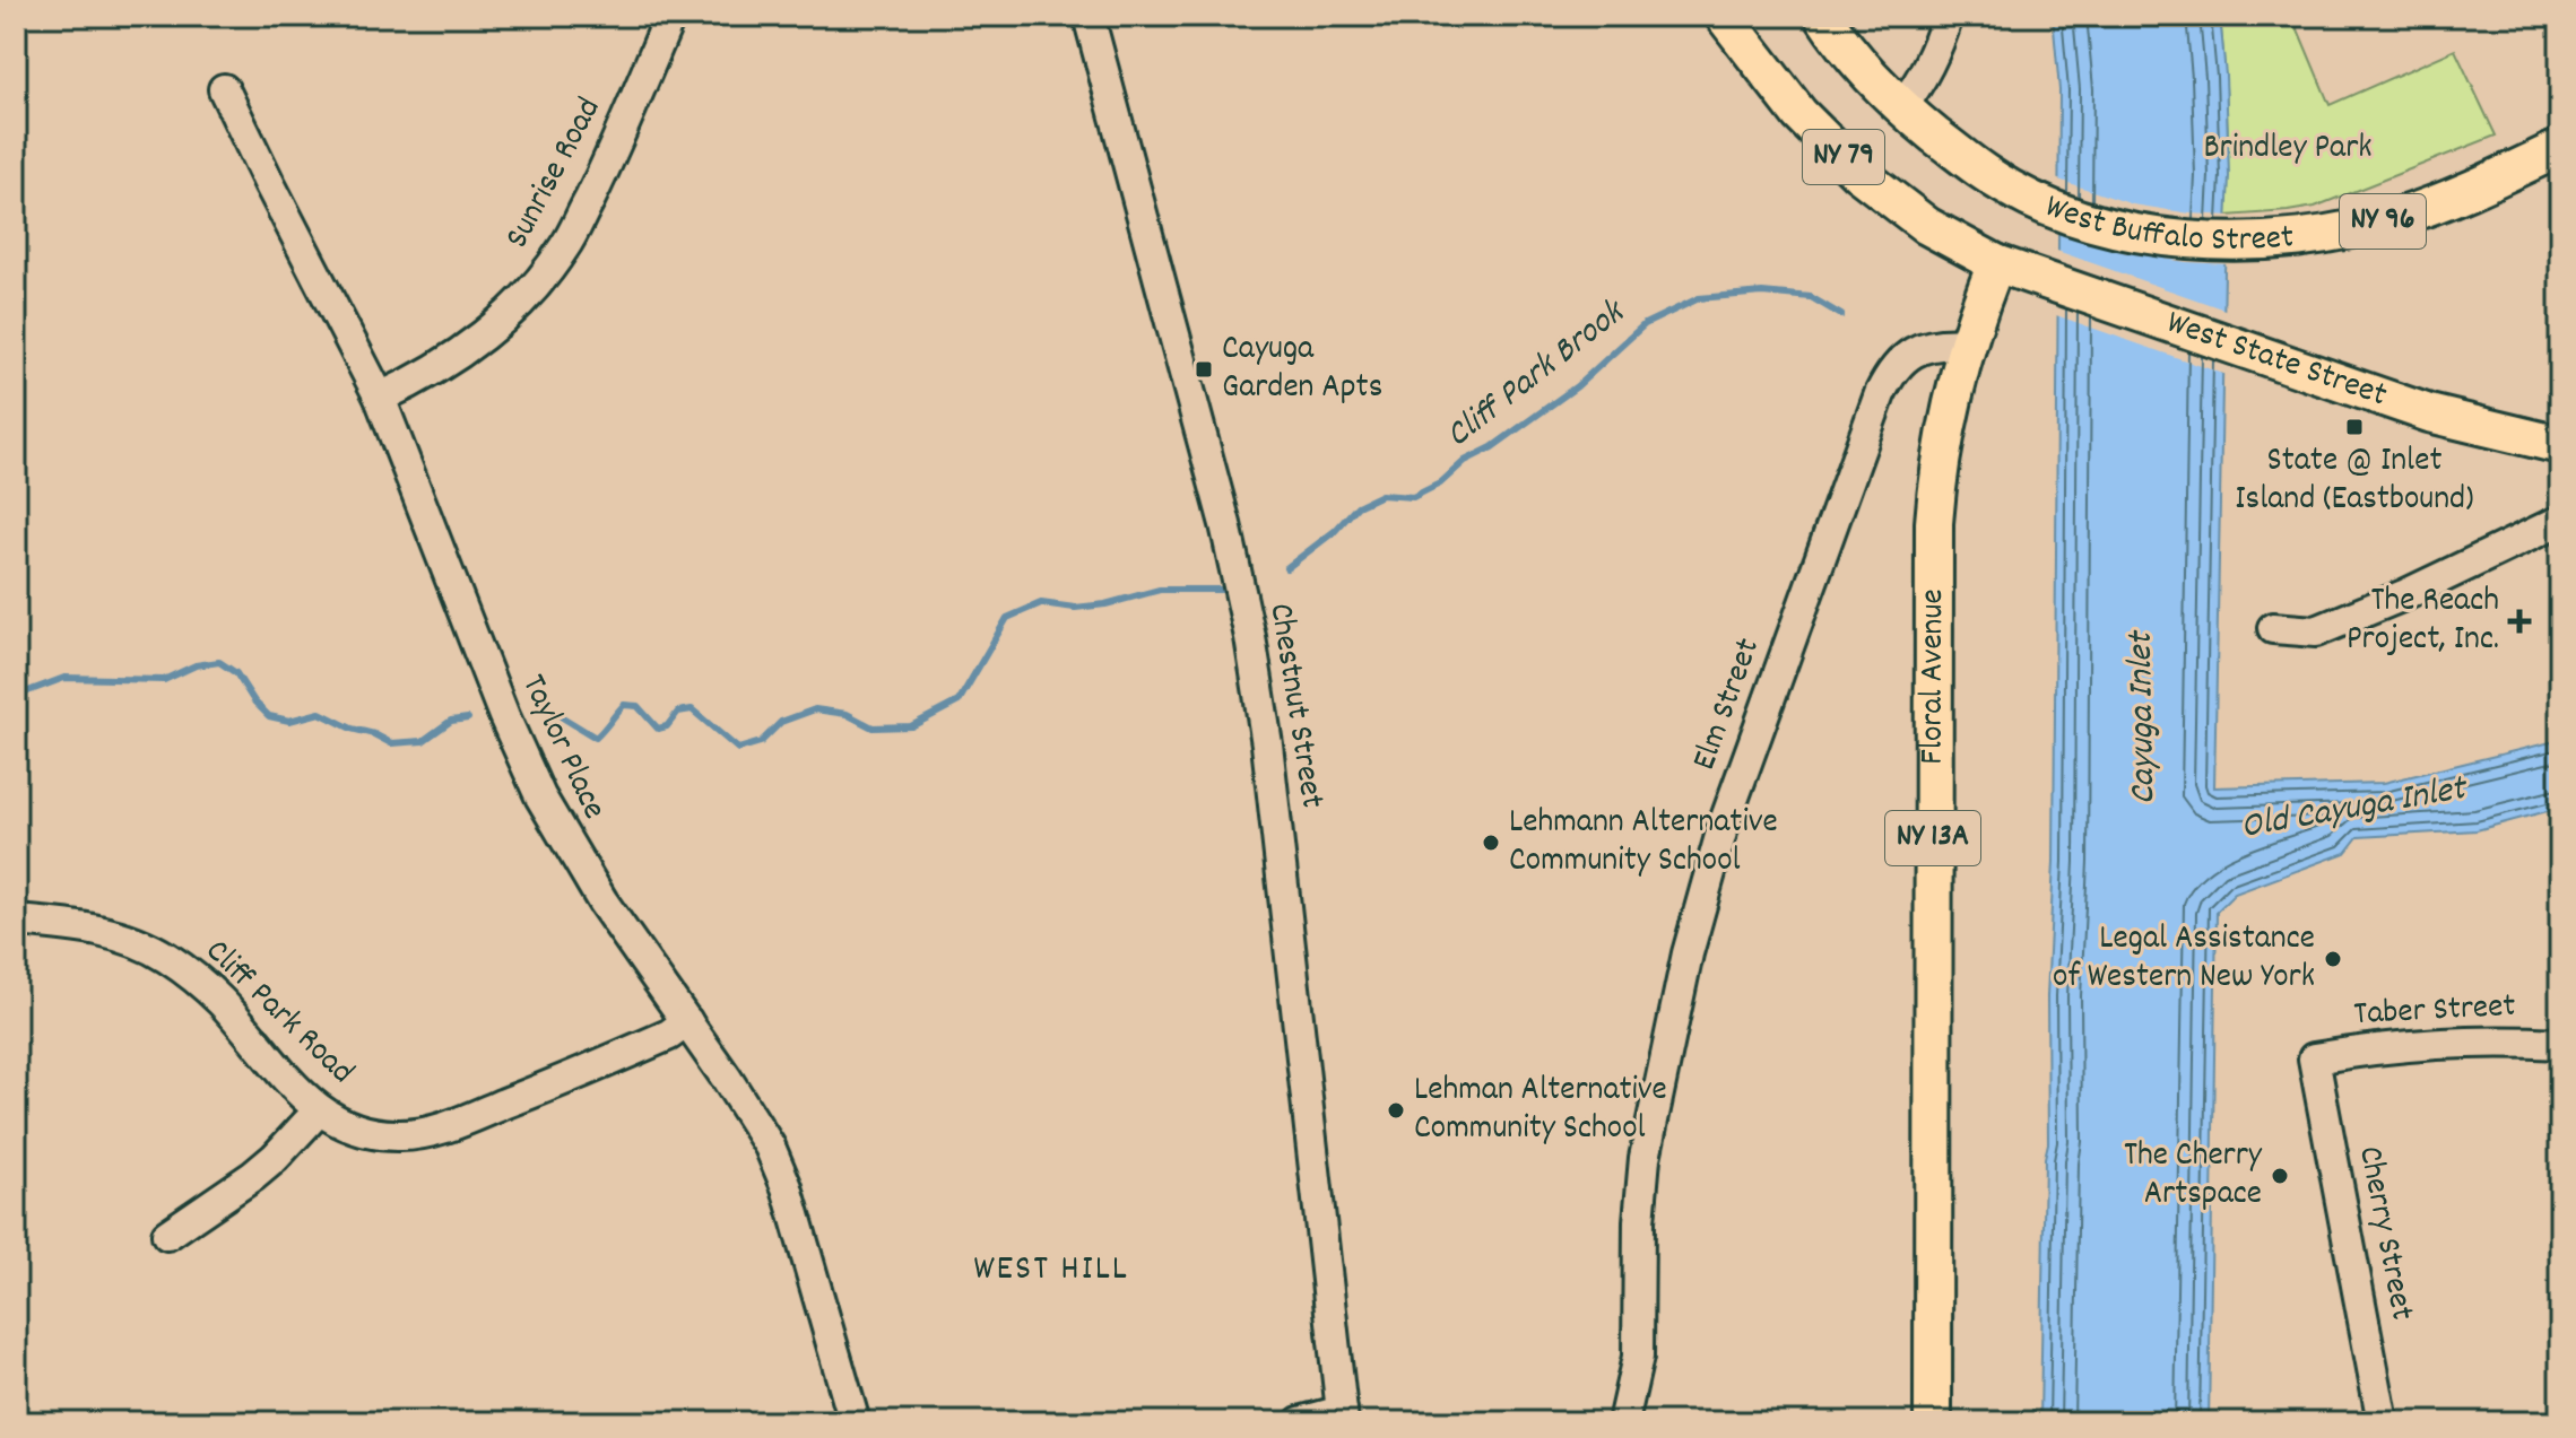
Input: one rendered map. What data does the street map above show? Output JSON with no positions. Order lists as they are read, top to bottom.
{
  "streets": {
    "main road": [
      "NY 79",
      "West Buffalo Street",
      "NY 96",
      "West State Street",
      "Floral Avenue",
      "NY 13A"
    ],
    "street": [
      "Sunrise Road",
      "Elm Street",
      "Chestnut Street",
      "Taylor Place",
      "Taber Street",
      "Cliff Park Road",
      "Cherry Street"
    ]
  },
  "crossings": [
    ["NY 79", "West State Street"],
    ["NY 79", "Floral Avenue"],
    ["Sunrise Road", "Taylor Place"],
    ["West Buffalo Street", "NY 96"],
    ["West State Street", "Floral Avenue"],
    ["Floral Avenue", "Elm Street"],
    ["Taylor Place", "Cliff Park Road"],
    ["Taber Street", "Cherry Street"]
  ],
  "districts": ["WEST HILL"],
  "water": ["Cliff Park Brook", "Cayuga Inlet", "Old Cayuga Inlet"],
  "parks": ["Brindley Park"],
  "places": {
    "transit": ["Cayuga Garden Apts", "State @ Inlet Island (Eastbound)"],
    "health": ["The Reach Project, Inc."],
    "other": [
      "Lehmann Alternative Community School",
      "Legal Assistance of Western New York",
      "Lehman Alternative Community School",
      "The Cherry Artspace"
    ]
  }
}
